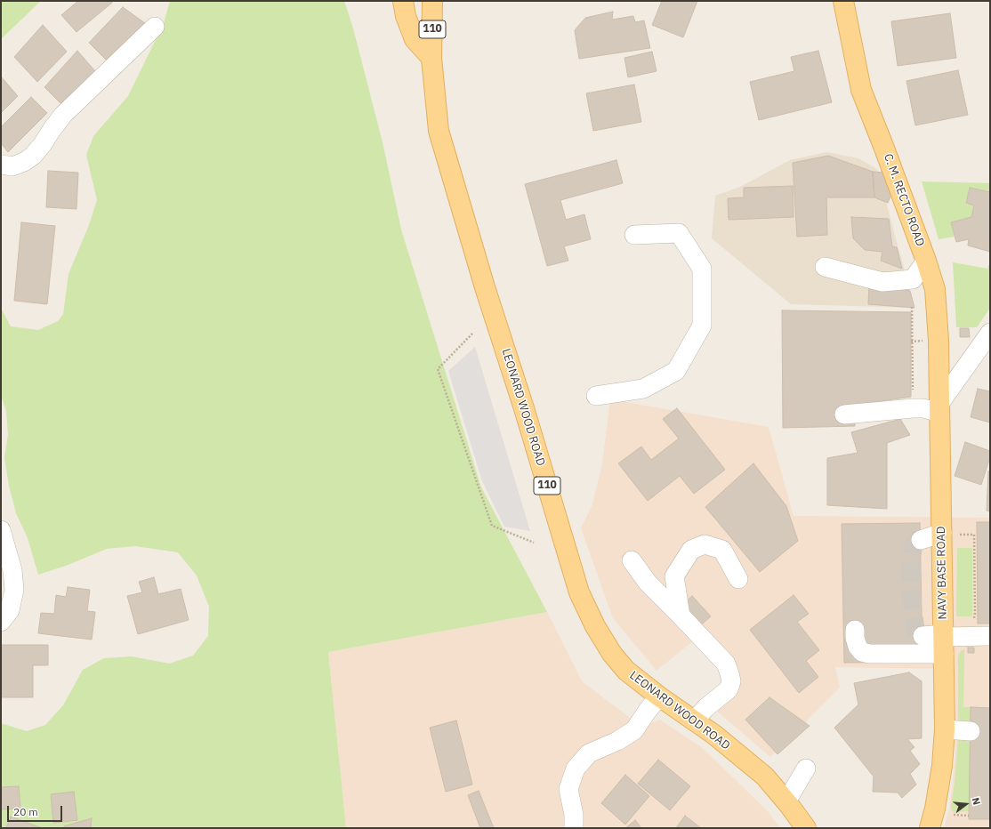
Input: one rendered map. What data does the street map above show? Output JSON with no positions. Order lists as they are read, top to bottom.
{
  "streets": {
    "main road": [
      "110",
      "C. M. RECTO ROAD",
      "LEONARD WOOD ROAD",
      "NAVY BASE ROAD"
    ]
  },
  "crossings": [
    ["C. M. RECTO ROAD", "NAVY BASE ROAD"]
  ],
  "scale_bar": "20 m",
  "north": "right"
}
